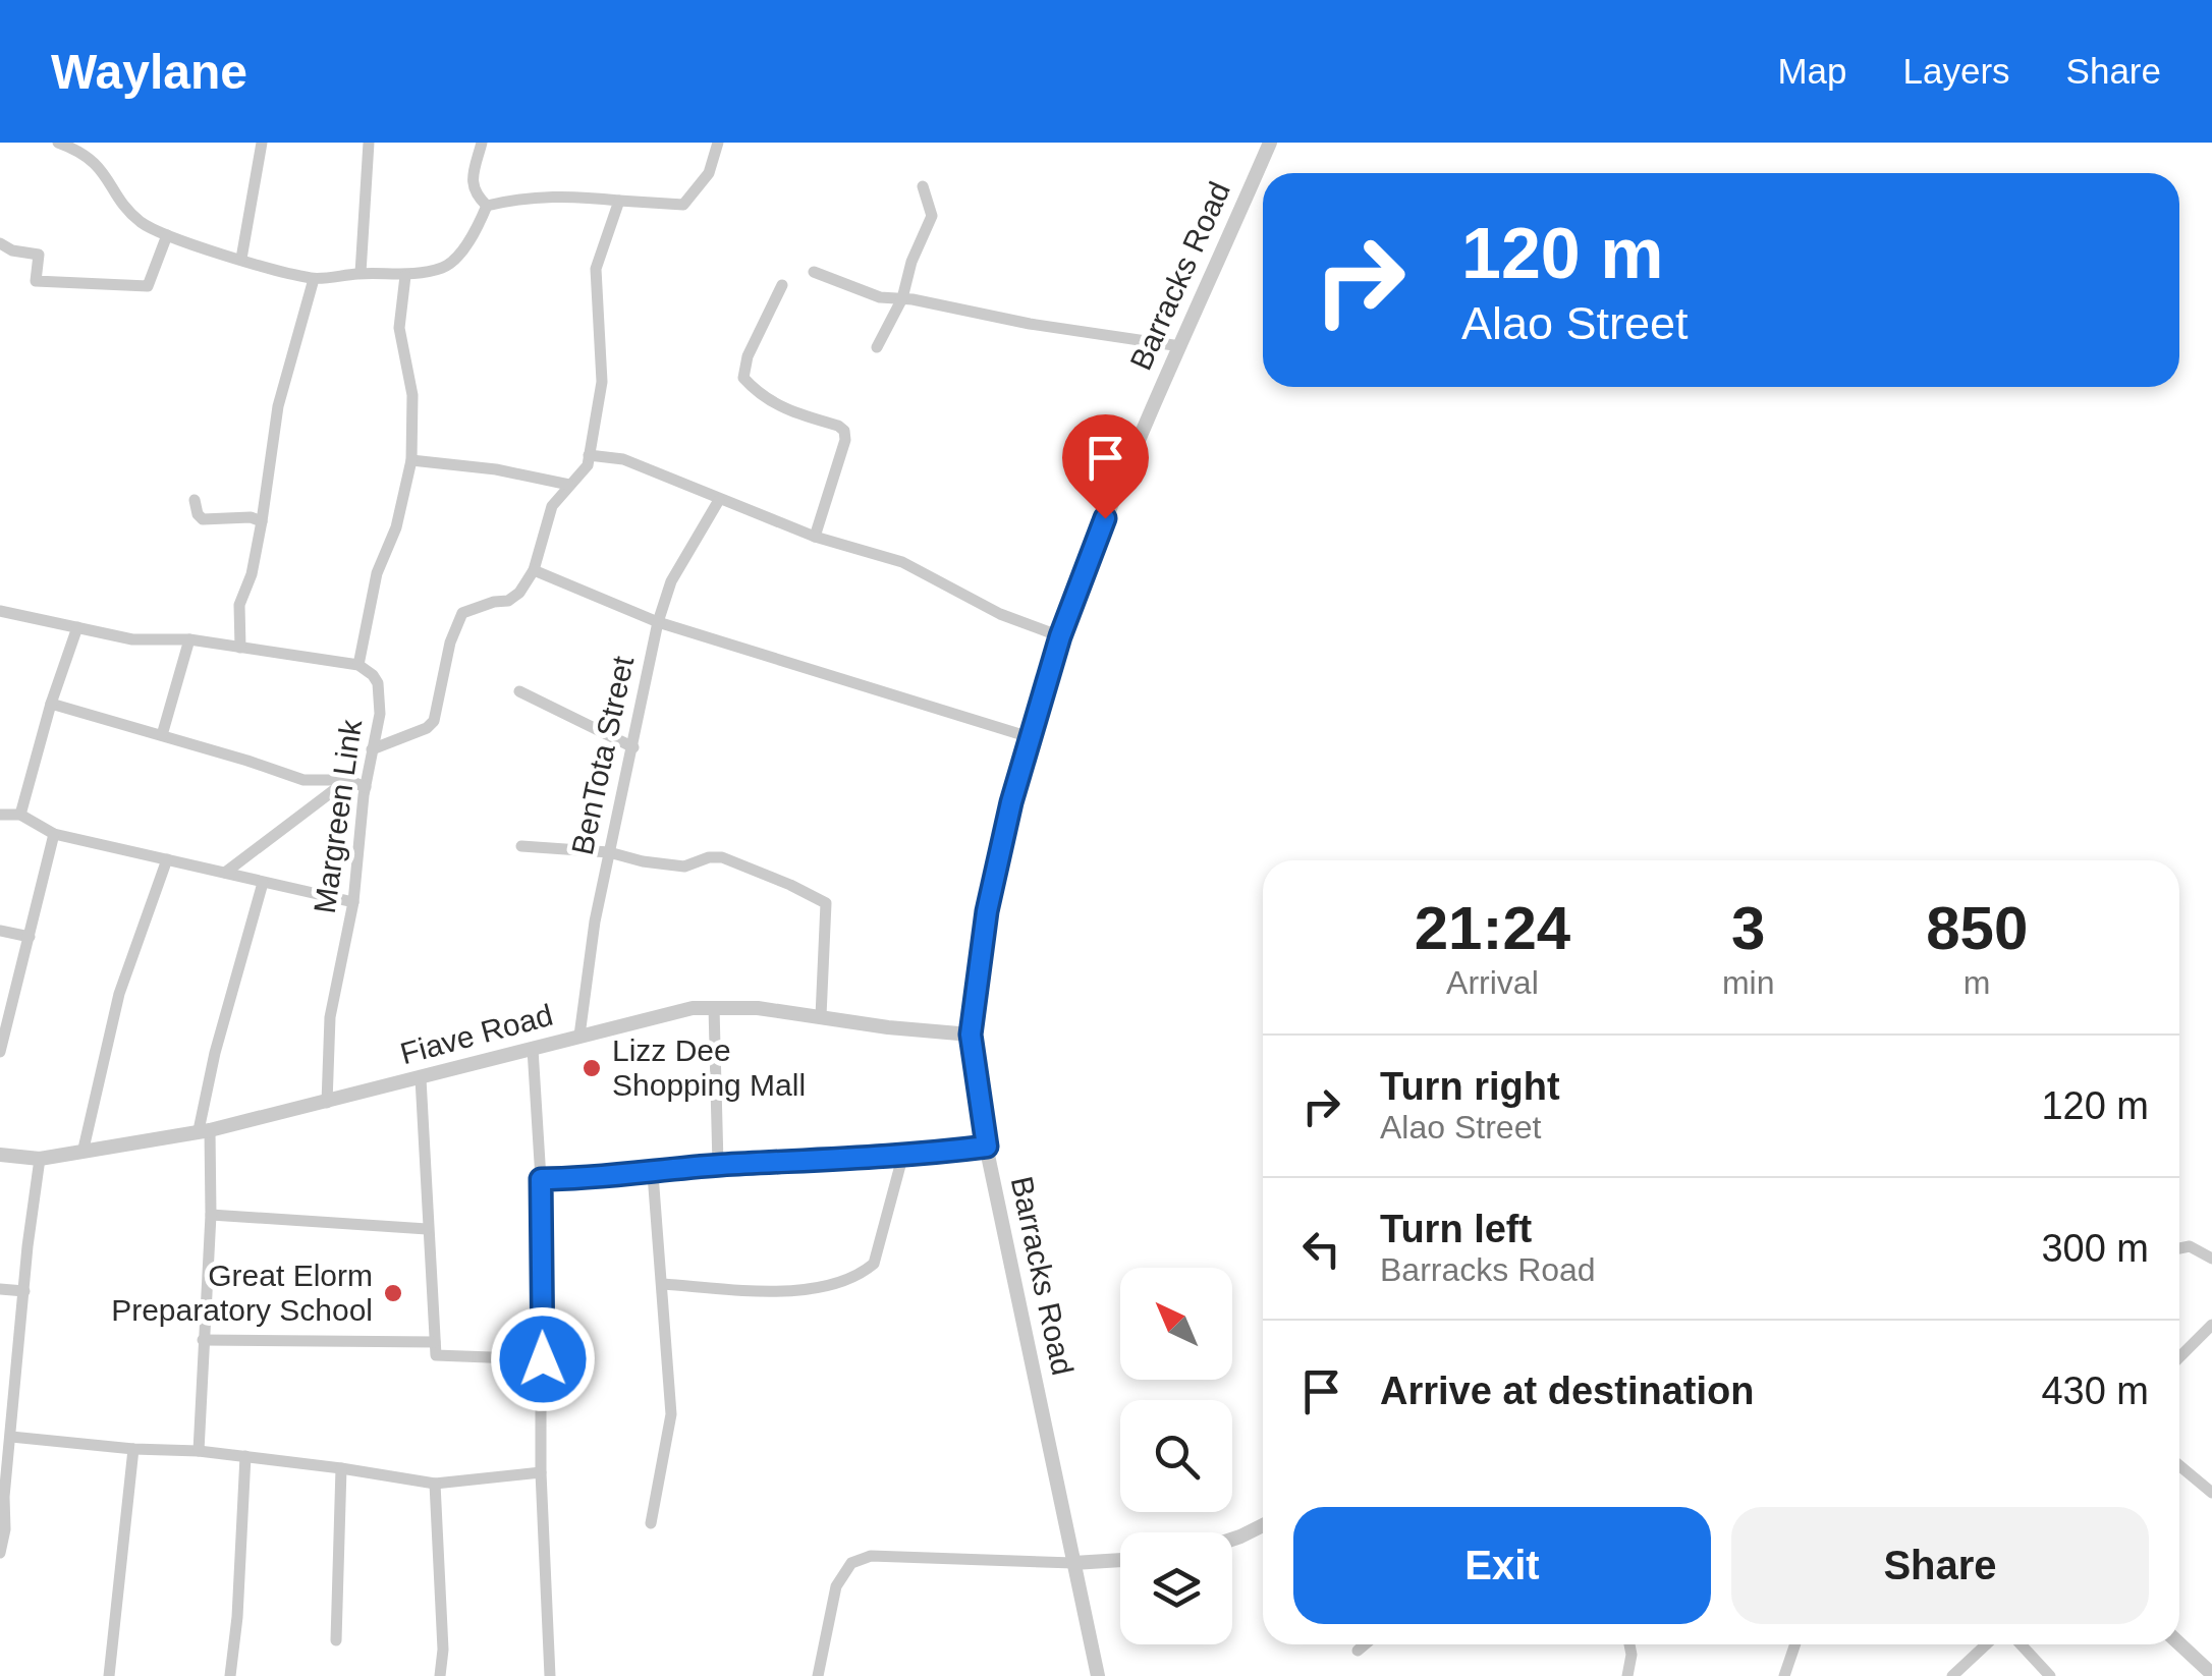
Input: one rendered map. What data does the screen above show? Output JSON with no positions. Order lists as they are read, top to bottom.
{
  "streets": {
    "street": [
      "Barracks Road",
      "BenTota Street",
      "Margreen Link",
      "Fiave Road"
    ]
  },
  "crossings": [
    ["Barracks Road", "Fiave Road"],
    ["BenTota Street", "Fiave Road"],
    ["Margreen Link", "Fiave Road"]
  ],
  "places": ["Lizz Dee Shopping Mall", "Great Elorm Preparatory School"],
  "north": "top left",
  "page": {
    "header": "Waylane",
    "nav": ["Map", "Layers", "Share"],
    "turn": ["120 m", "Alao Street"],
    "eta": [
      "21:24",
      "Arrival",
      "3",
      "min",
      "850",
      "m"
    ],
    "list": [
      {
        "name": "Turn right",
        "note": "Alao Street",
        "value": "120 m"
      },
      {
        "name": "Turn left",
        "note": "Barracks Road",
        "value": "300 m"
      },
      {
        "name": "Arrive at destination",
        "value": "430 m"
      }
    ],
    "buttons": ["Exit", "Share"]
  }
}
